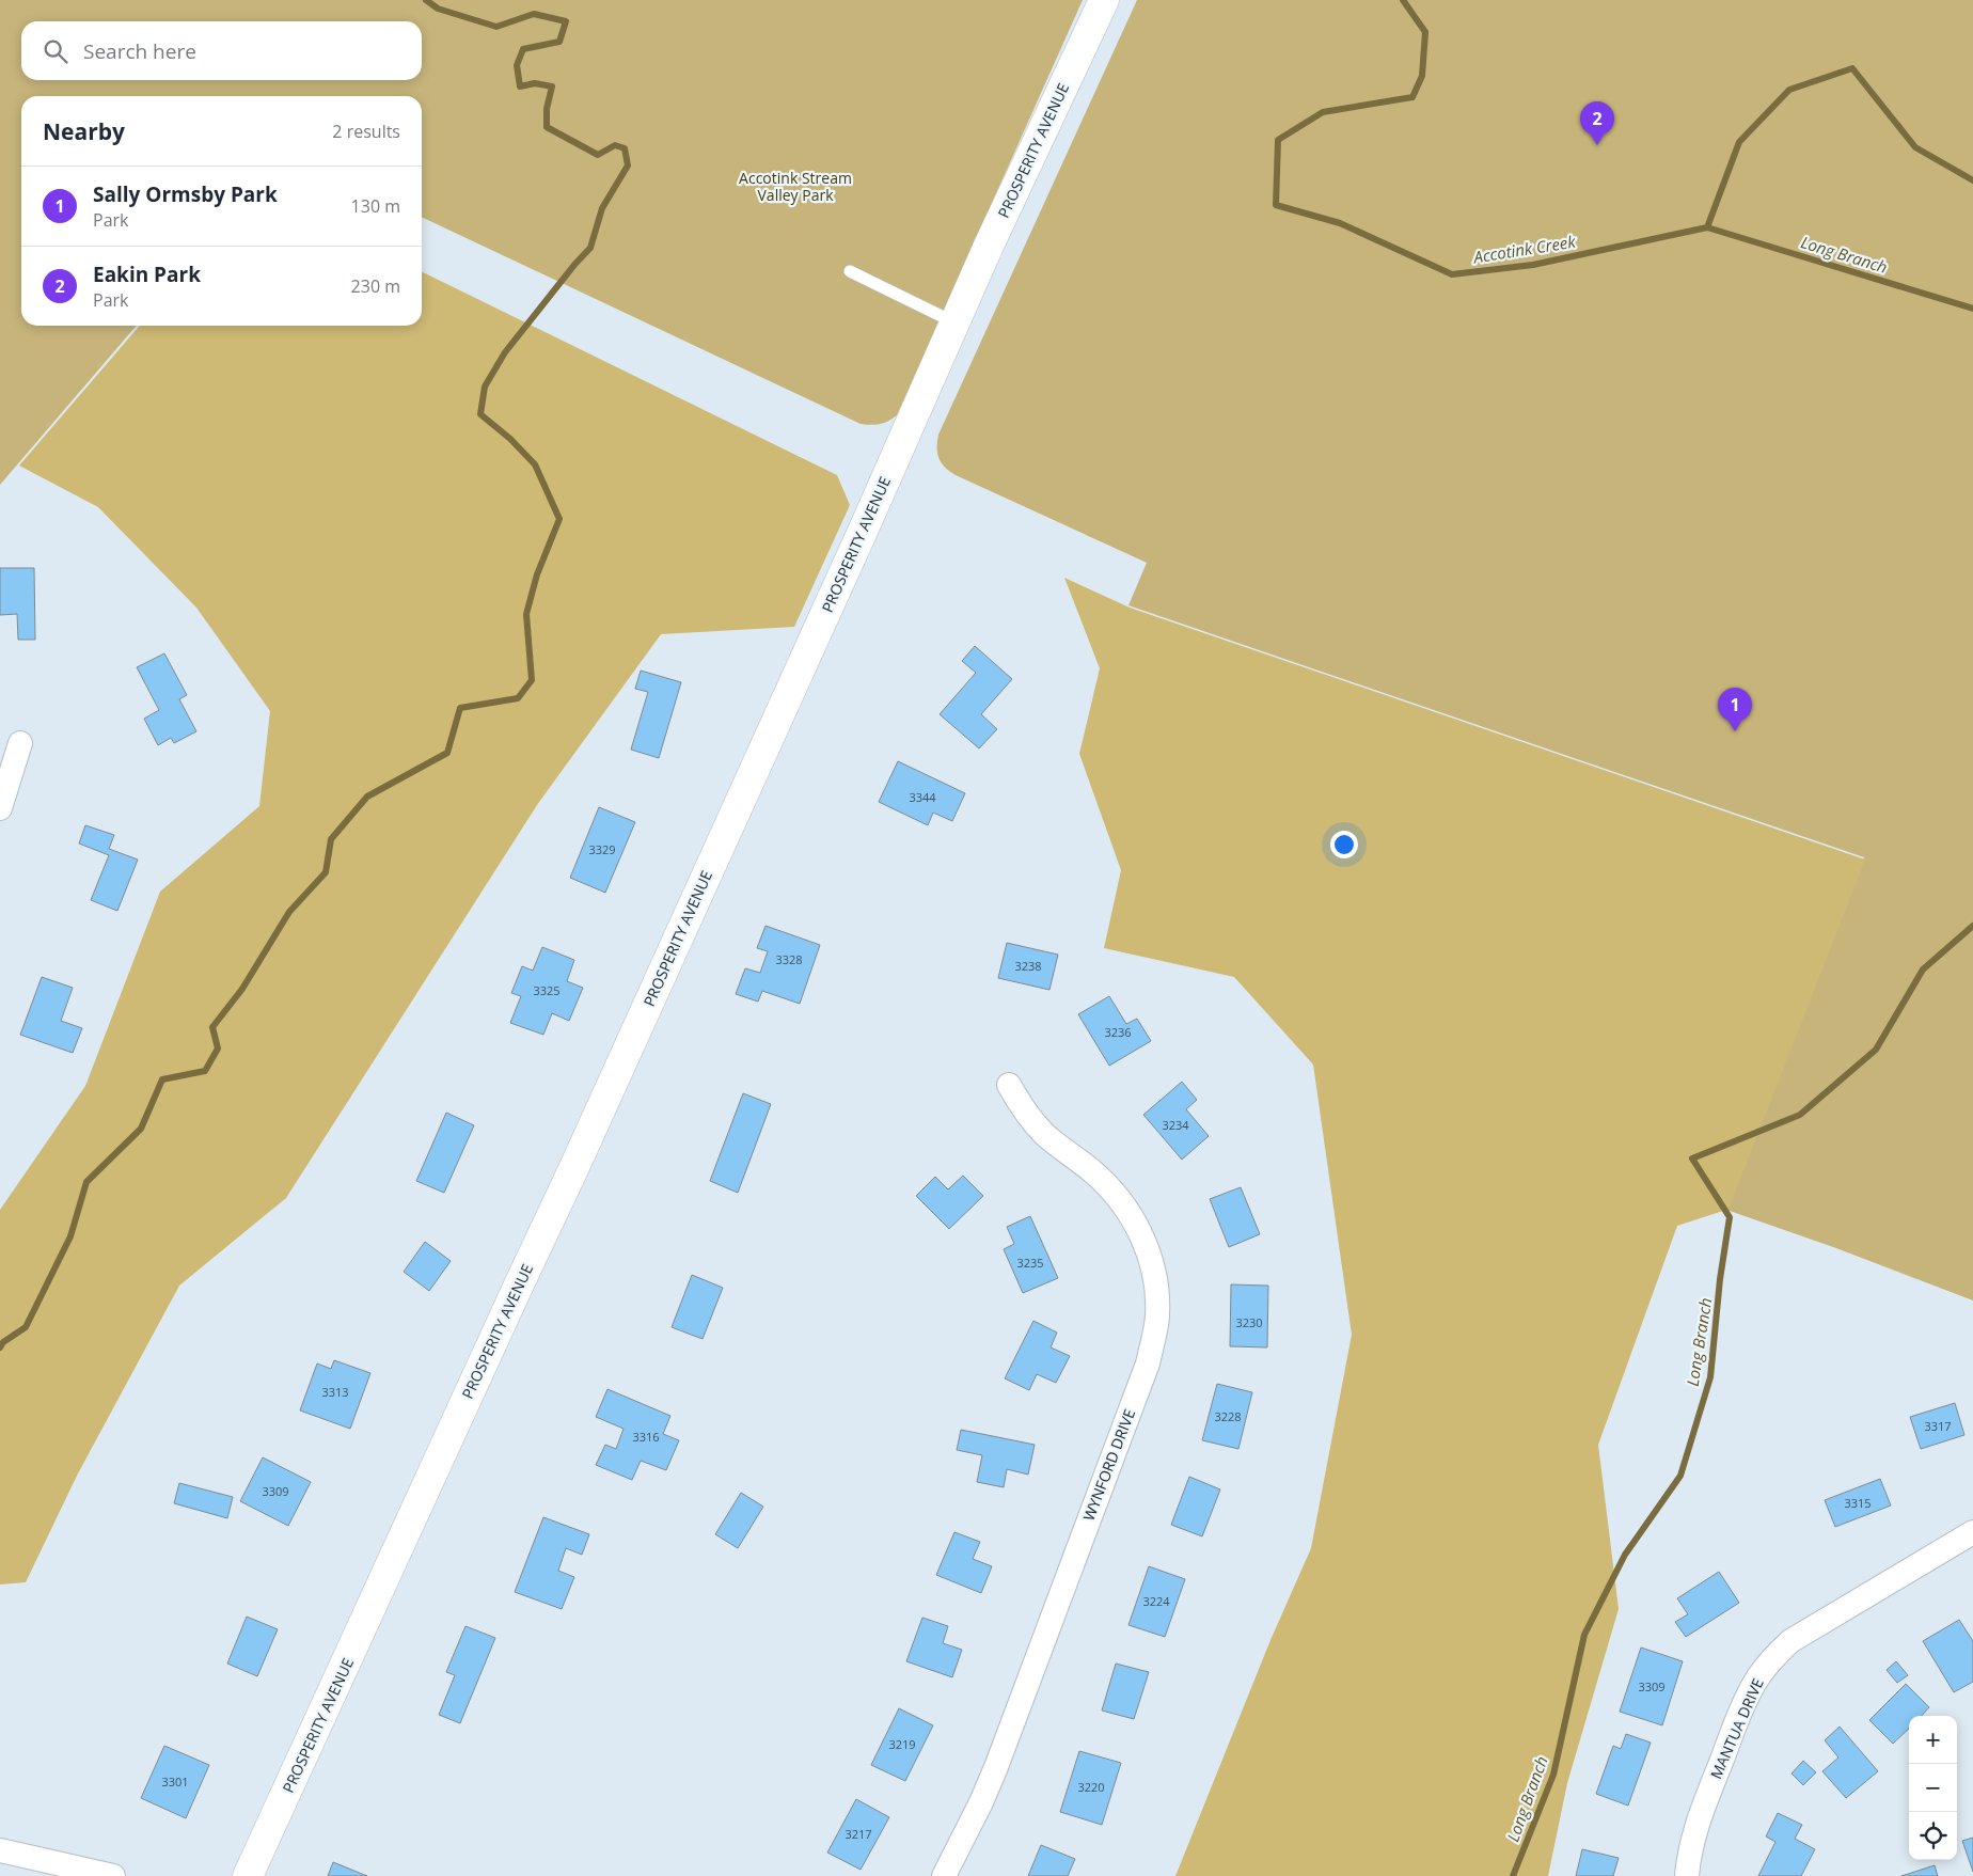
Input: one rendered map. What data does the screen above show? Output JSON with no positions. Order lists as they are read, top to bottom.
{
  "streets": {
    "main road": ["PROSPERITY AVENUE"],
    "street": ["WYNFORD DRIVE", "MANTUA DRIVE"]
  },
  "water": ["Accotink Creek", "Long Branch"],
  "parks": ["Accotink Stream Valley Park"],
  "house_numbers": [
    "3344",
    "3329",
    "3328",
    "3238",
    "3325",
    "3236",
    "3234",
    "3235",
    "3230",
    "3313",
    "3228",
    "3317",
    "3316",
    "3309",
    "3315",
    "3224",
    "3309",
    "3219",
    "3301",
    "3220",
    "3217"
  ],
  "page": {
    "search": "Search here",
    "heading": ["Nearby", "2 results"],
    "pins": ["2", "1"],
    "list": [
      {
        "mark": "1",
        "name": "Sally Ormsby Park",
        "note": "Park",
        "value": "130 m"
      },
      {
        "mark": "2",
        "name": "Eakin Park",
        "note": "Park",
        "value": "230 m"
      }
    ],
    "map_buttons": ["+", "−"]
  }
}
